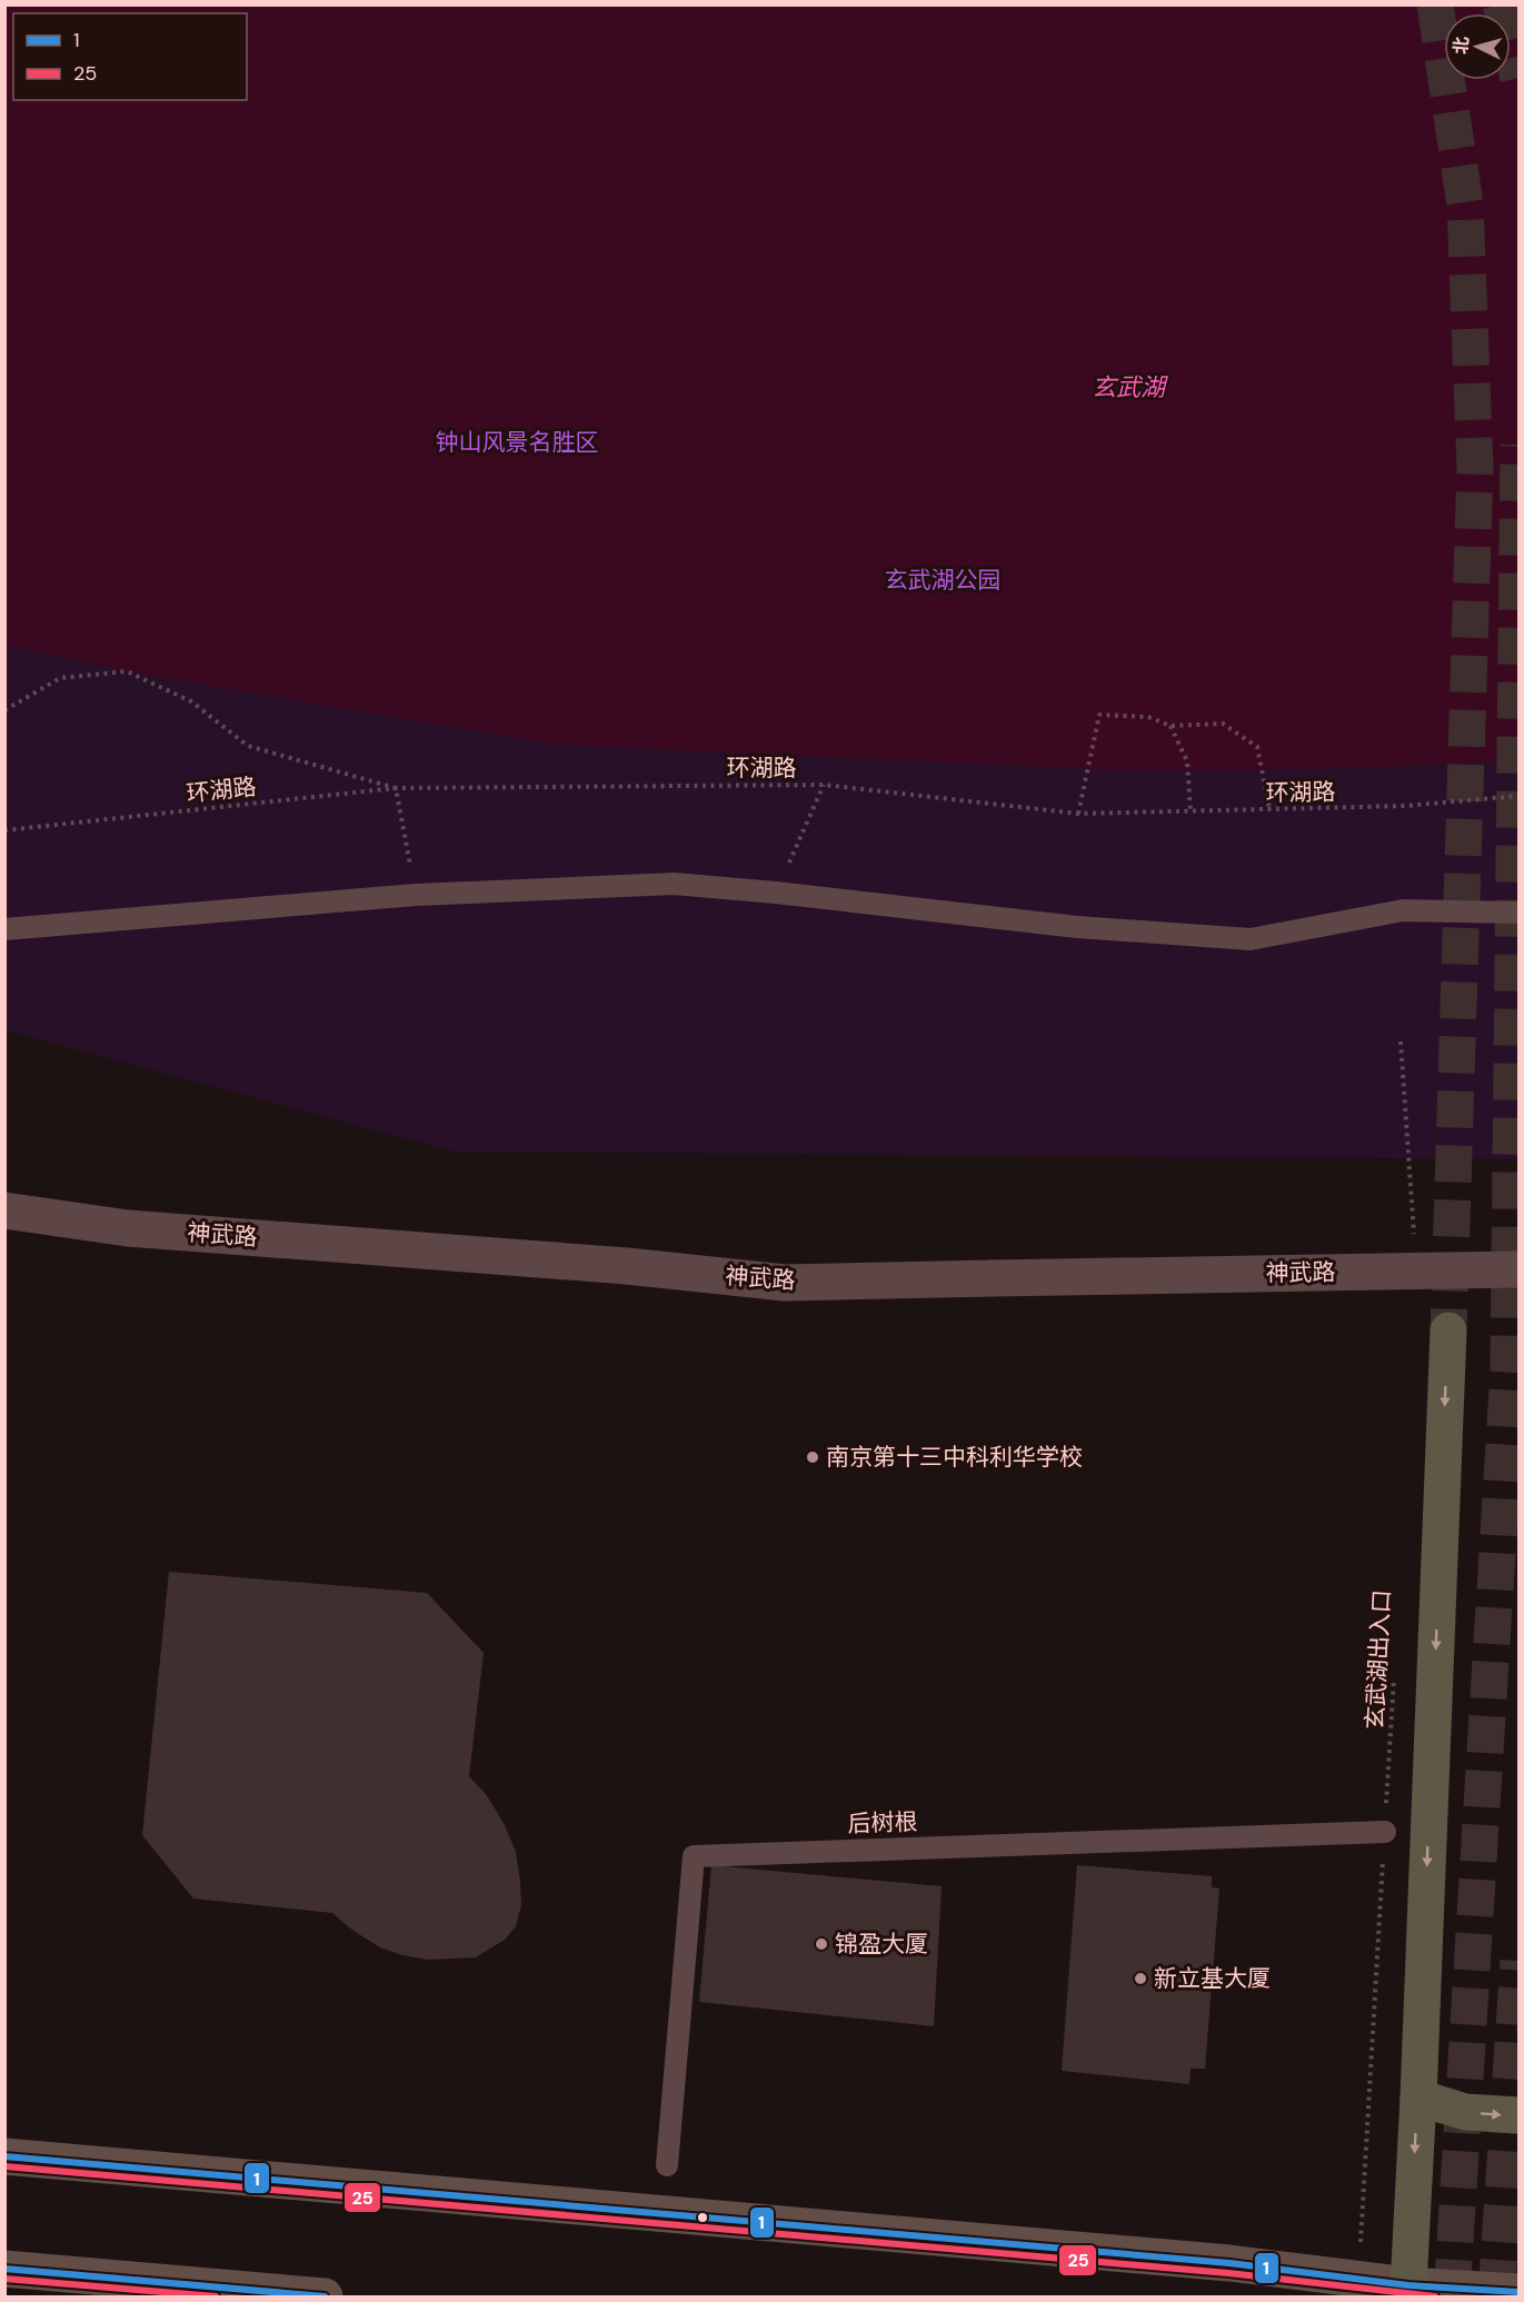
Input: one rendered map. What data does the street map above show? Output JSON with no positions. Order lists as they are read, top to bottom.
{
  "streets": {
    "street": ["神武路"],
    "lane": ["后树根"],
    "path": ["环湖路", "玄武湖出入口"]
  },
  "crossings": [
    ["玄武湖出入口", "后树根"]
  ],
  "water": ["玄武湖"],
  "parks": ["钟山风景名胜区", "玄武湖公园"],
  "places": ["南京第十三中科利华学校", "锦盈大厦", "新立基大厦"],
  "lines": ["transit line 1", "transit line 25"],
  "legend": ["1", "25"],
  "north": "left"
}
